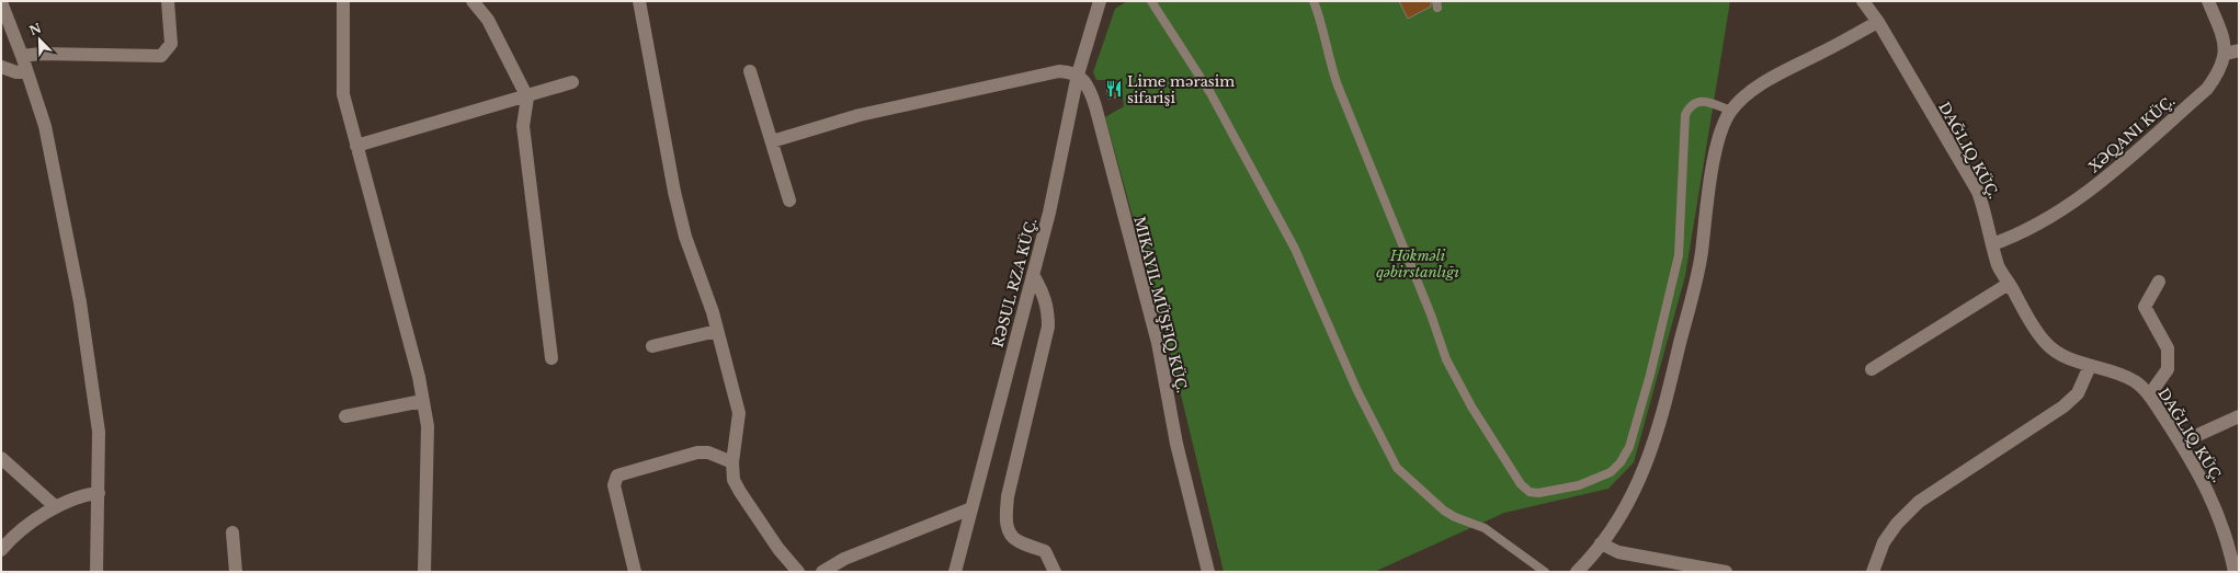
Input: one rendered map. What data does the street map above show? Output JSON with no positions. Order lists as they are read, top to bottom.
{
  "streets": {
    "street": ["XƏQANI KÜÇ.", "RƏSUL RZA KÜÇ."]
  },
  "parks": ["Hökməli qəbirstanlığı"],
  "places": {
    "restaurant": ["Lime mərasim sifarişi"]
  },
  "north": "top left"
}
